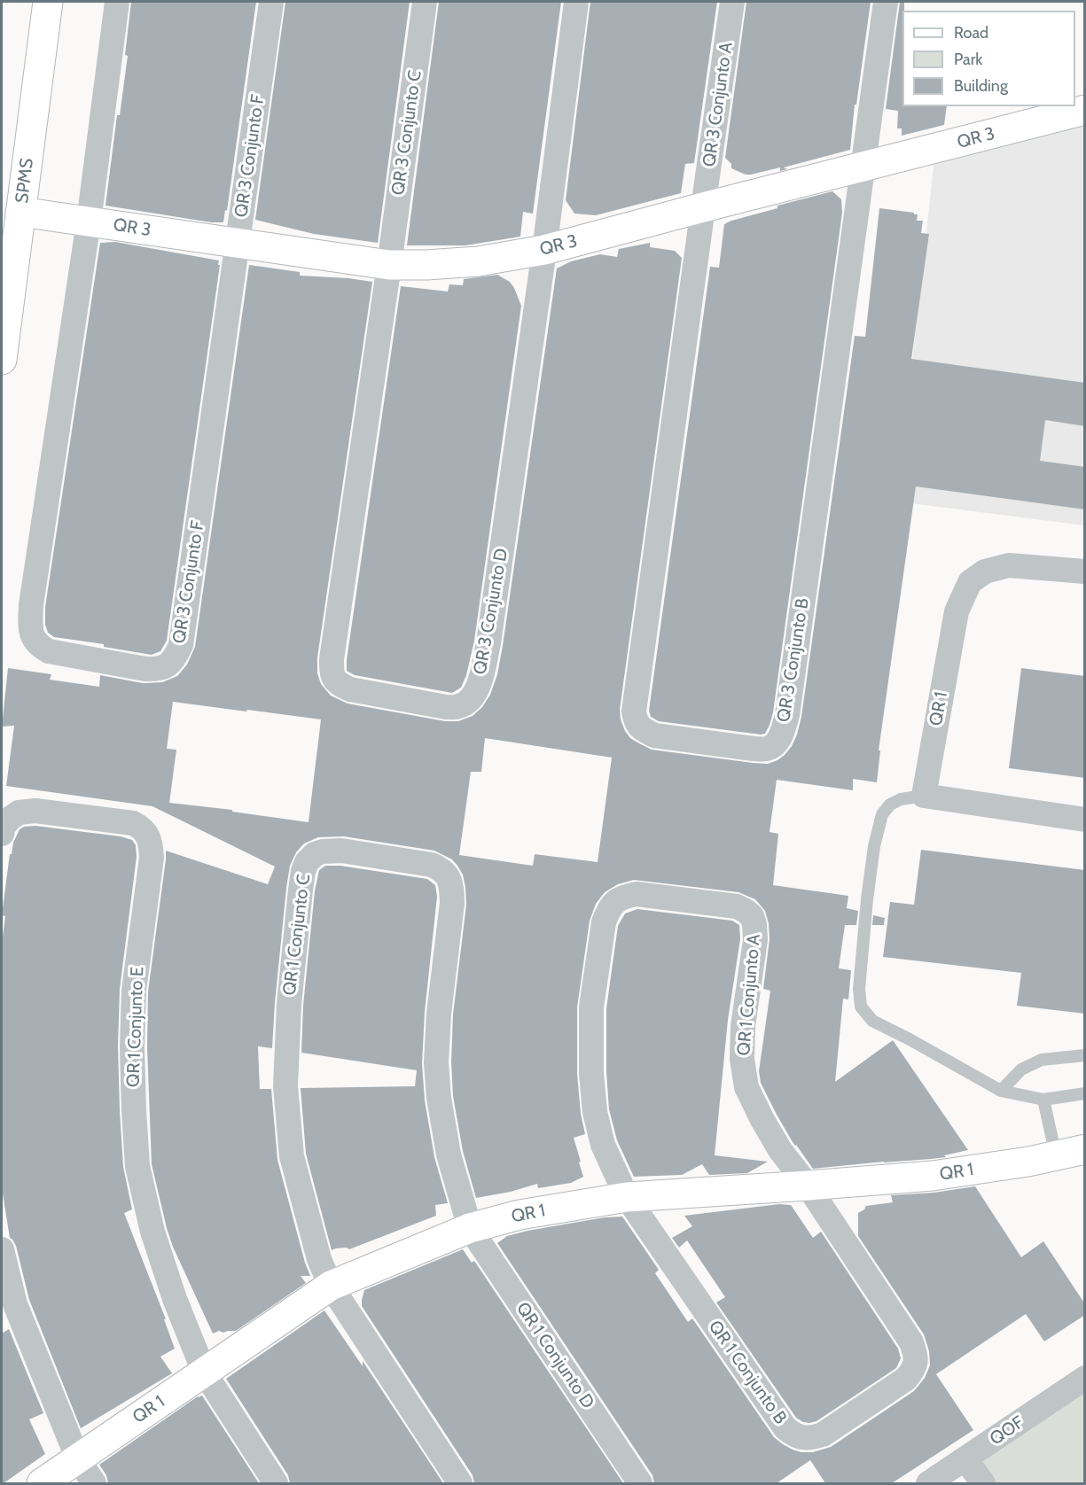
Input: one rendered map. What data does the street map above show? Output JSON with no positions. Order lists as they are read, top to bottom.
{
  "streets": {
    "street": [
      "QR 3 Conjunto A",
      "QR 3 Conjunto C",
      "QR 3",
      "QR 3 Conjunto F",
      "SPMS",
      "QR 3 Conjunto D",
      "QR 3 Conjunto B",
      "QR 1",
      "QR 1 Conjunto C",
      "QR 1 Conjunto A",
      "QR 1 Conjunto E",
      "QR 1 Conjunto D",
      "QR 1 Conjunto B",
      "QOF"
    ]
  },
  "crossings": [
    ["QR 3 Conjunto A", "QR 3"],
    ["QR 3 Conjunto A", "QR 3 Conjunto B"],
    ["QR 3 Conjunto C", "QR 3"],
    ["QR 3 Conjunto C", "QR 3 Conjunto D"],
    ["QR 3", "QR 3 Conjunto F"],
    ["QR 3", "SPMS"],
    ["QR 3", "QR 3 Conjunto D"],
    ["QR 3", "QR 3 Conjunto B"],
    ["QR 1", "QR 1 Conjunto C"],
    ["QR 1", "QR 1 Conjunto A"],
    ["QR 1", "QR 1 Conjunto E"],
    ["QR 1", "QR 1 Conjunto D"],
    ["QR 1", "QR 1 Conjunto B"],
    ["QR 1 Conjunto C", "QR 1 Conjunto D"],
    ["QR 1 Conjunto A", "QR 1 Conjunto B"]
  ],
  "legend": ["Road", "Park", "Building"]
}
